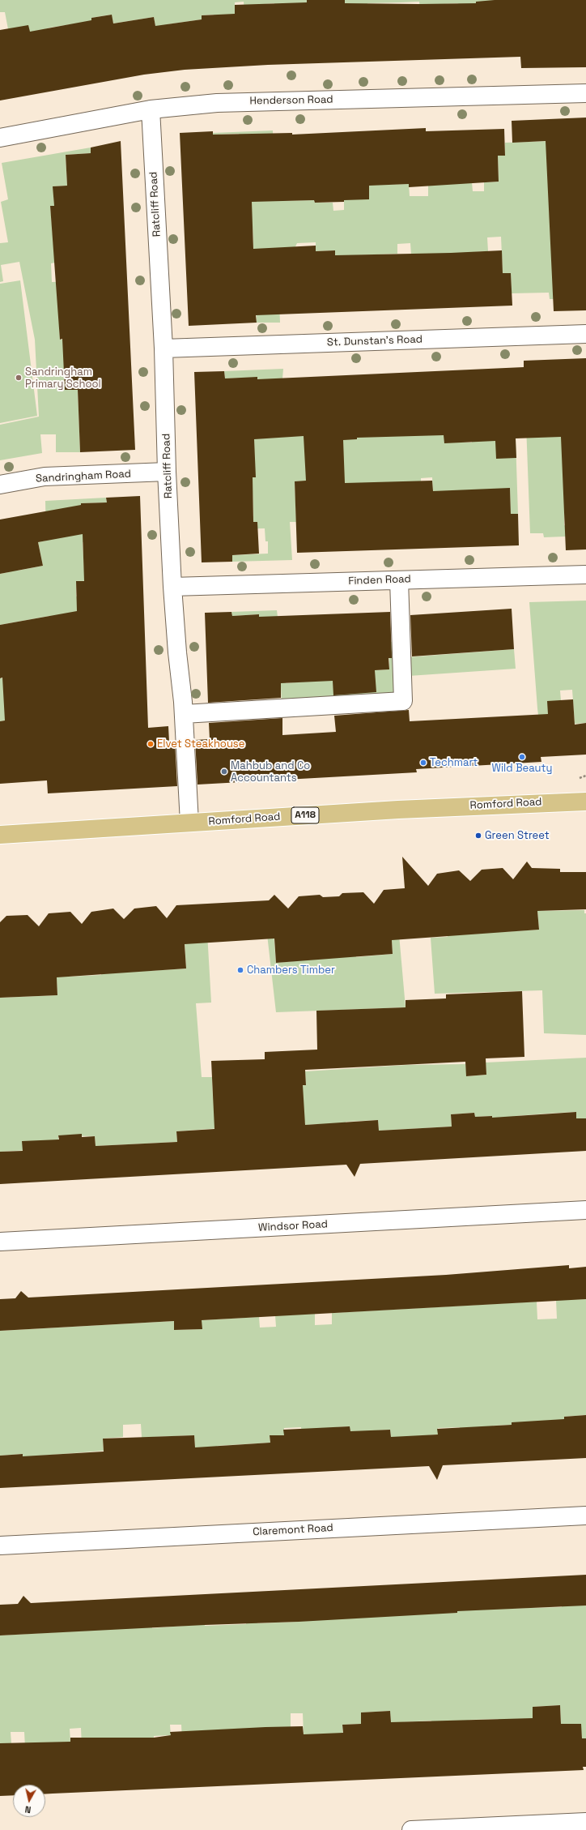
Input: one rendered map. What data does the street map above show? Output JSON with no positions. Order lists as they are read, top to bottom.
{
  "streets": {
    "main road": ["Romford Road", "A118"],
    "street": [
      "Henderson Road",
      "Ratcliff Road",
      "St. Dunstan's Road",
      "Sandringham Road",
      "Finden Road",
      "Windsor Road",
      "Claremont Road"
    ]
  },
  "crossings": [
    ["Henderson Road", "Ratcliff Road"],
    ["Ratcliff Road", "St. Dunstan's Road"],
    ["Ratcliff Road", "Sandringham Road"],
    ["Ratcliff Road", "Finden Road"],
    ["Ratcliff Road", "Romford Road"]
  ],
  "places": [
    "Sandringham Primary School",
    "Elvet Steakhouse",
    "Wild Beauty",
    "Techmart",
    "Mahbub and Co Accountants",
    "Green Street",
    "Chambers Timber"
  ],
  "north": "bottom"
}
